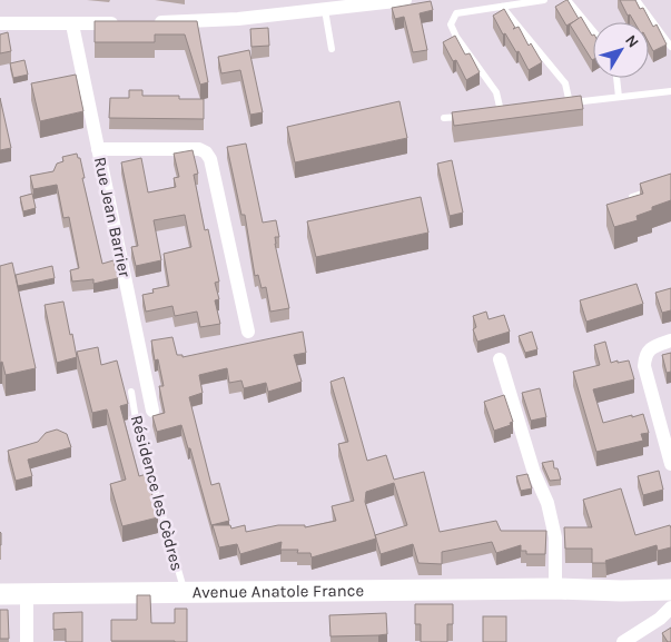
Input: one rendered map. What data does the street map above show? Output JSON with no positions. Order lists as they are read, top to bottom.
{
  "streets": {
    "main road": ["Avenue Anatole France"],
    "street": ["Rue Jean Barrier"],
    "lane": ["Résidence les Cèdres"]
  },
  "crossings": [
    ["Résidence les Cèdres", "Avenue Anatole France"]
  ],
  "north": "top right"
}
